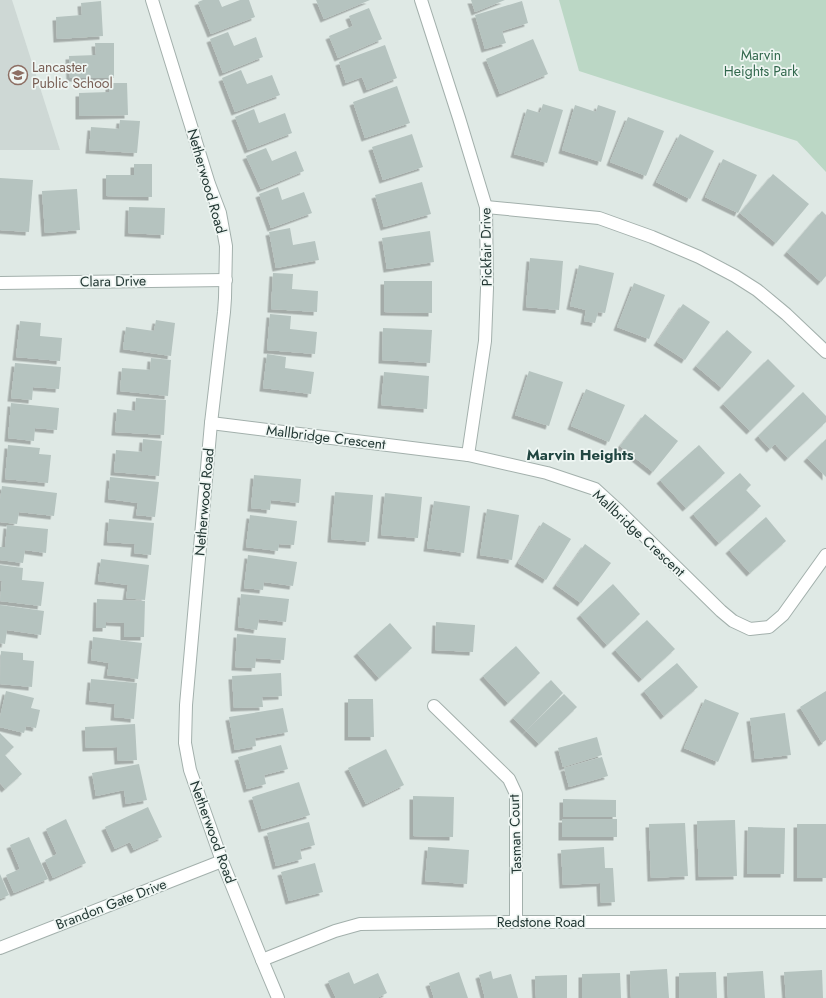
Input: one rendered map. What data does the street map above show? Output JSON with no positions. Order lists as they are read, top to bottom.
{
  "streets": {
    "street": [
      "Netherwood Road",
      "Pickfair Drive",
      "Clara Drive",
      "Mallbridge Crescent",
      "Tasman Court",
      "Brandon Gate Drive",
      "Redstone Road"
    ]
  },
  "crossings": [
    ["Netherwood Road", "Clara Drive"],
    ["Netherwood Road", "Mallbridge Crescent"],
    ["Netherwood Road", "Brandon Gate Drive"],
    ["Netherwood Road", "Redstone Road"],
    ["Pickfair Drive", "Mallbridge Crescent"],
    ["Tasman Court", "Redstone Road"]
  ],
  "districts": ["Marvin Heights"],
  "parks": ["Marvin Heights Park"],
  "places": {
    "school or university": ["Lancaster Public School"]
  }
}
